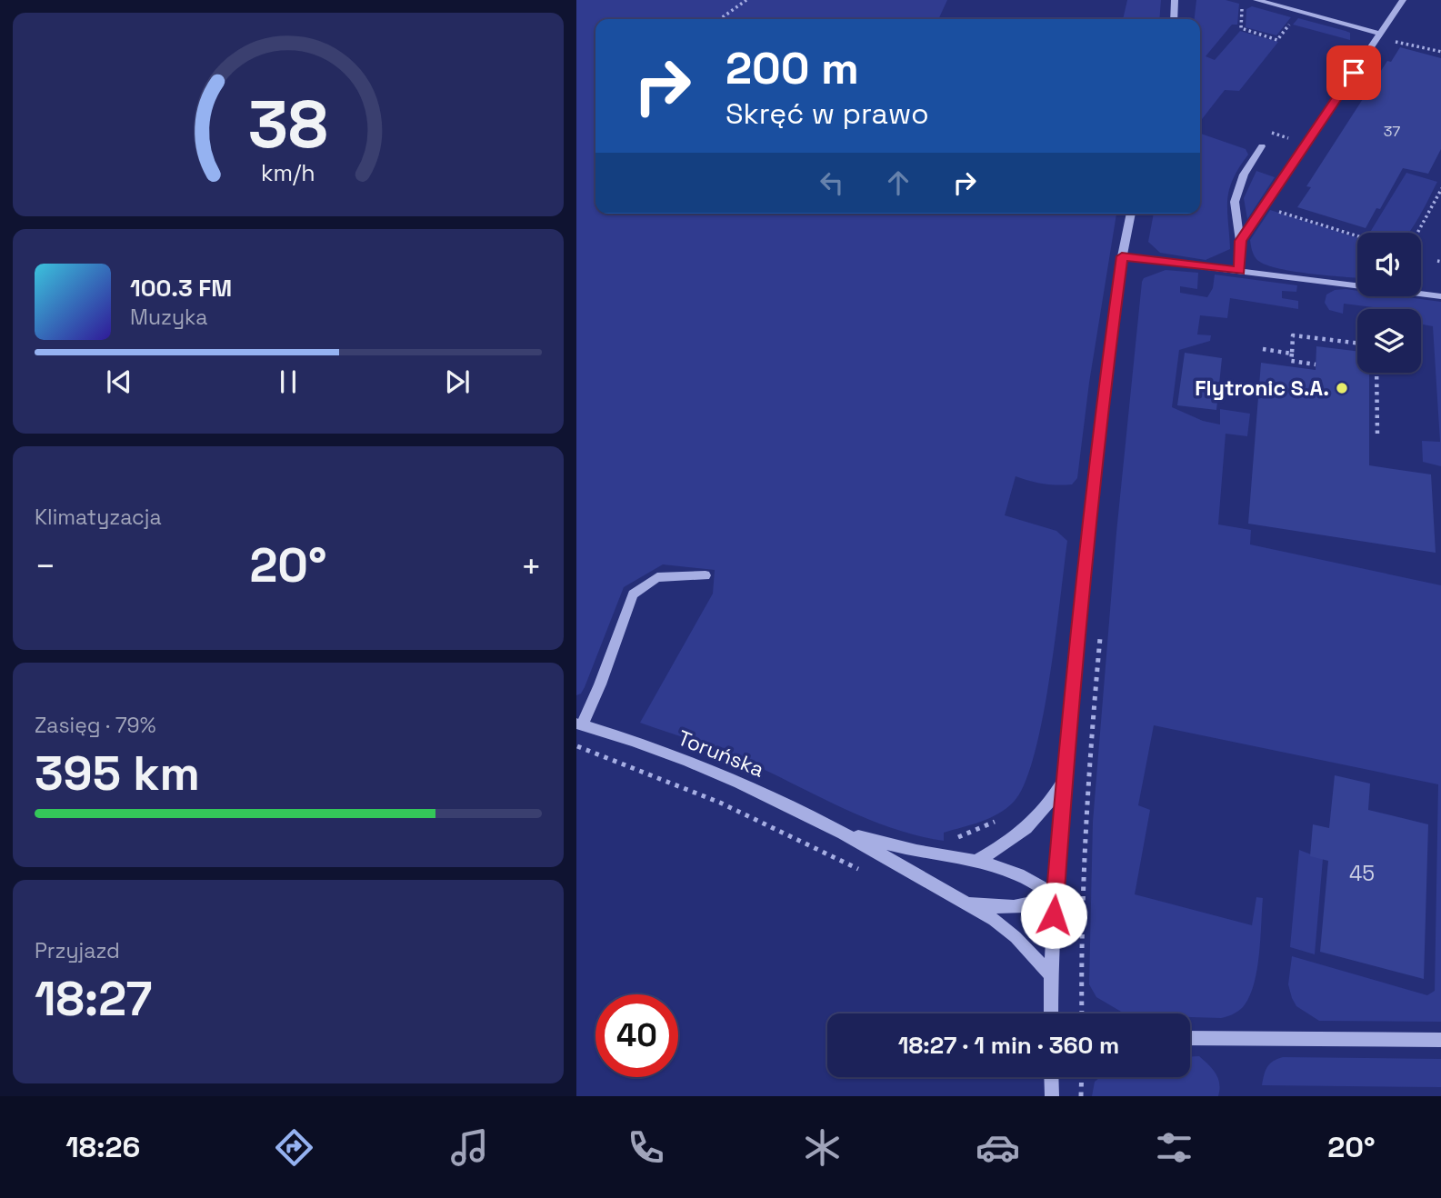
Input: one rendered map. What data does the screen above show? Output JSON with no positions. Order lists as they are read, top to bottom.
{
  "streets": {
    "street": ["Toruńska"]
  },
  "places": ["Flytronic S.A."],
  "house_numbers": ["37", "45"],
  "page": {
    "turn": ["200 m", "Skręć w prawo"],
    "song": ["100.3 FM", "Muzyka"],
    "tile": [
      "Klimatyzacja",
      ["Zasięg · 79%", "395 km"],
      ["Przyjazd", "18:27"]
    ],
    "heat": ["−", "20°", "+"],
    "limit": "40",
    "trip": "18:27 · 1 min · 360 m",
    "tabs": ["18:26", "20°"],
    "gauge": ["38", "km/h"]
  }
}
